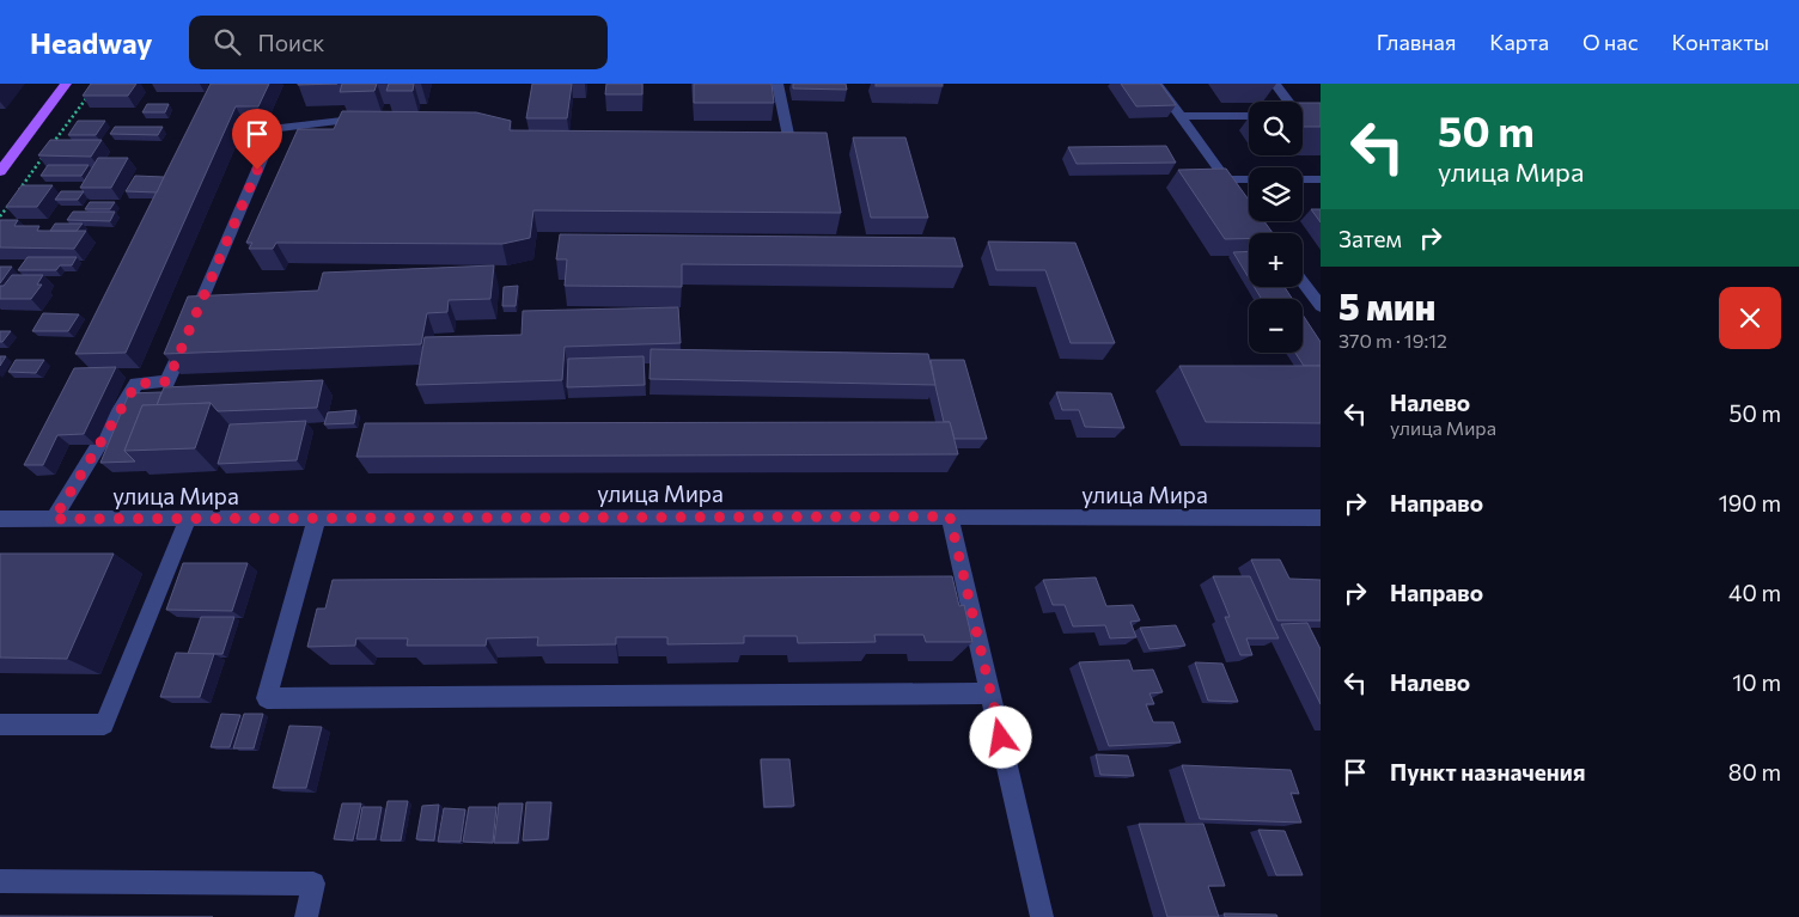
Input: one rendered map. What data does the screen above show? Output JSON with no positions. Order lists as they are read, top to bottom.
{
  "streets": {
    "street": ["улица Мира"]
  },
  "page": {
    "header": "Headway",
    "search": "Поиск",
    "nav": [
      "Главная",
      "Карта",
      "О нас",
      "Контакты"
    ],
    "turn": ["50 m", "улица Мира"],
    "map_buttons": ["+", "−"],
    "then": "Затем",
    "heading": ["5 мин", "370 m · 19:12"],
    "list": [
      {
        "name": "Налево",
        "note": "улица Мира",
        "value": "50 m"
      },
      {
        "name": "Направо",
        "value": "190 m"
      },
      {
        "name": "Направо",
        "value": "40 m"
      },
      {
        "name": "Налево",
        "value": "10 m"
      },
      {
        "name": "Пункт назначения",
        "value": "80 m"
      }
    ]
  }
}
